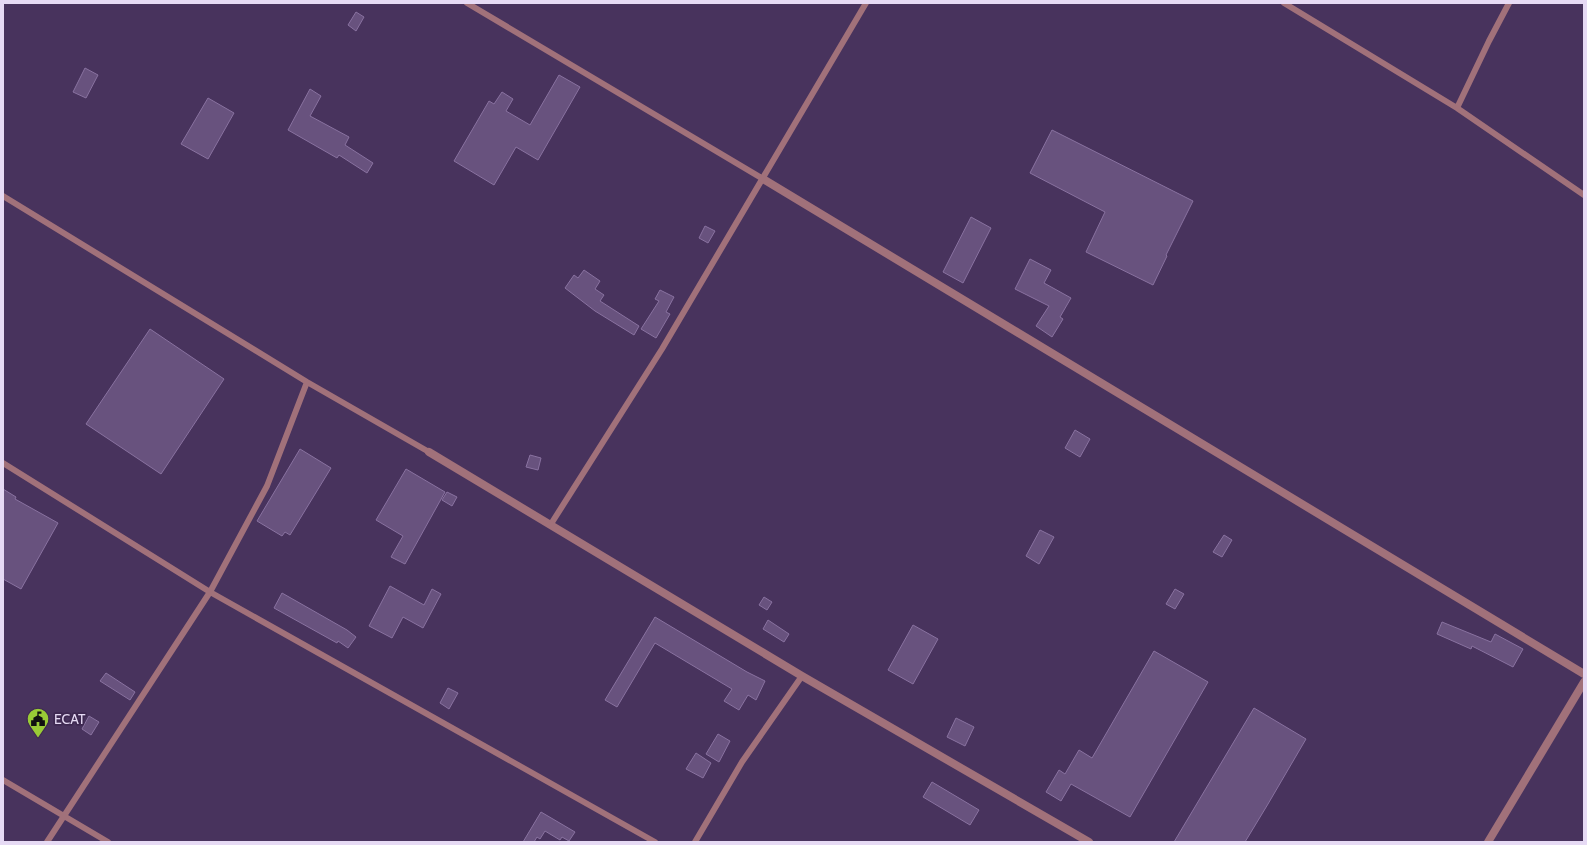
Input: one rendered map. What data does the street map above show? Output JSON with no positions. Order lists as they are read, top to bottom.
{
  "places": {
    "public building": ["ECAT"]
  }
}
